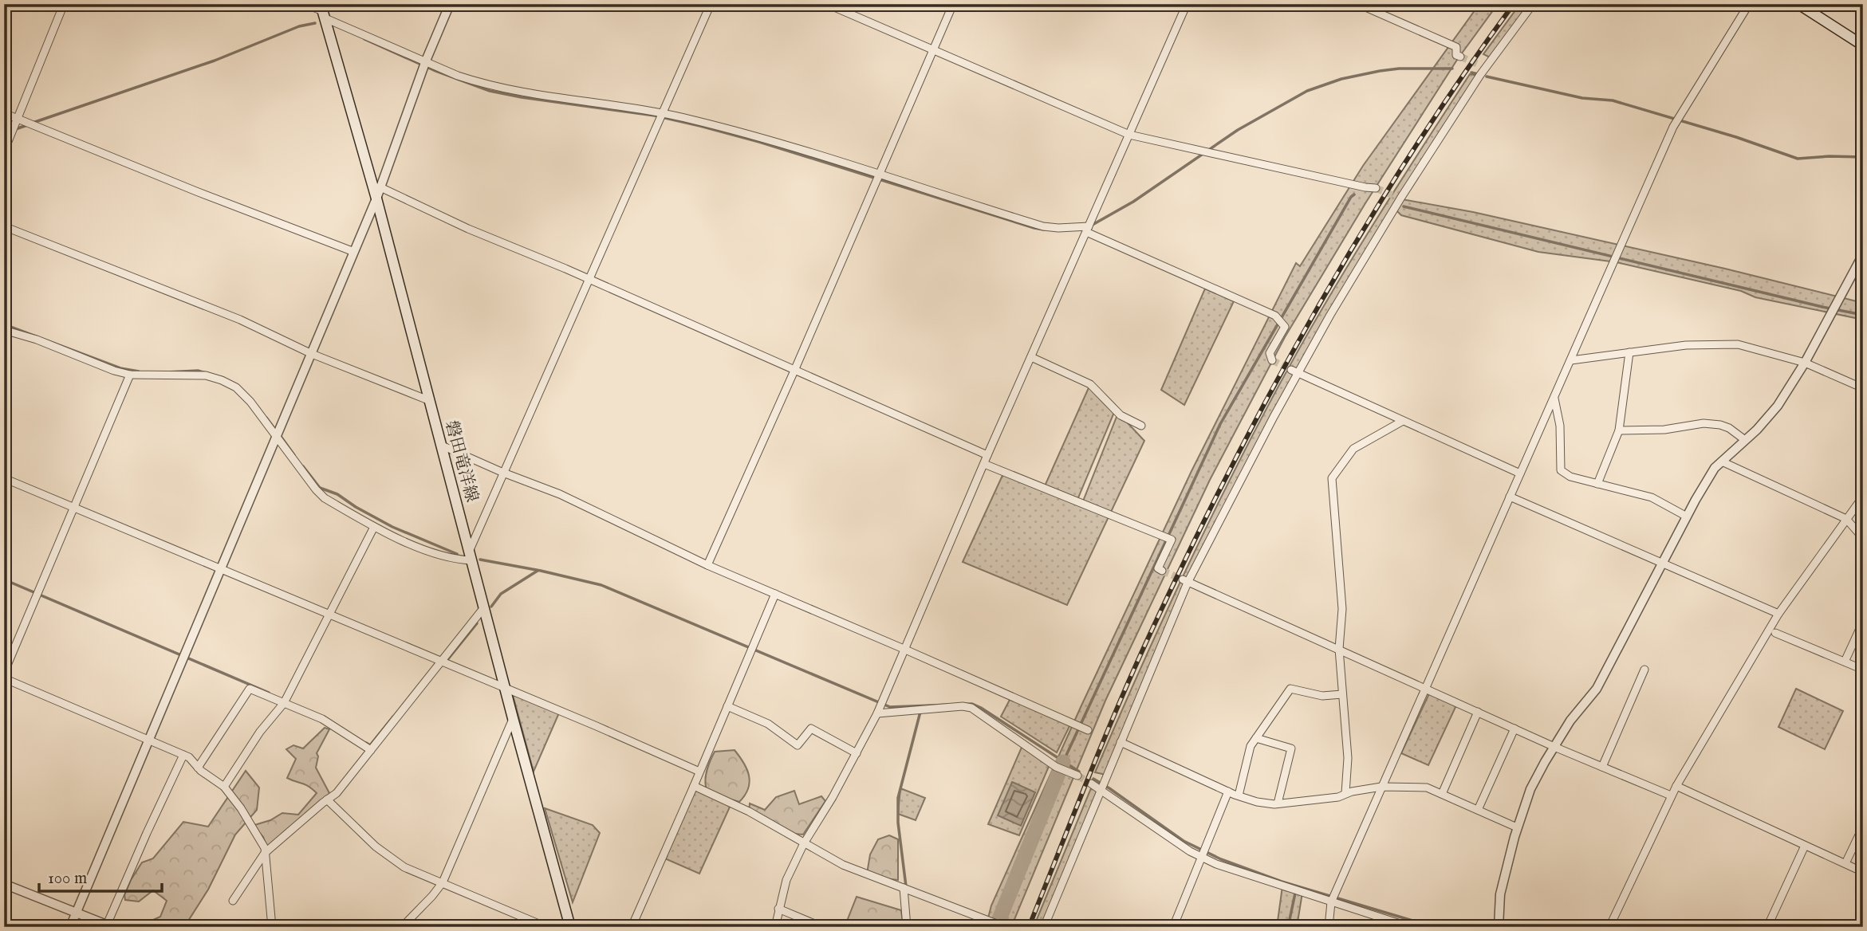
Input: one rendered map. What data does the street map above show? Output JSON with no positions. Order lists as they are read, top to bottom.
{
  "streets": {
    "main road": ["磐田竜洋線"]
  },
  "scale_bar": "100 m"
}
